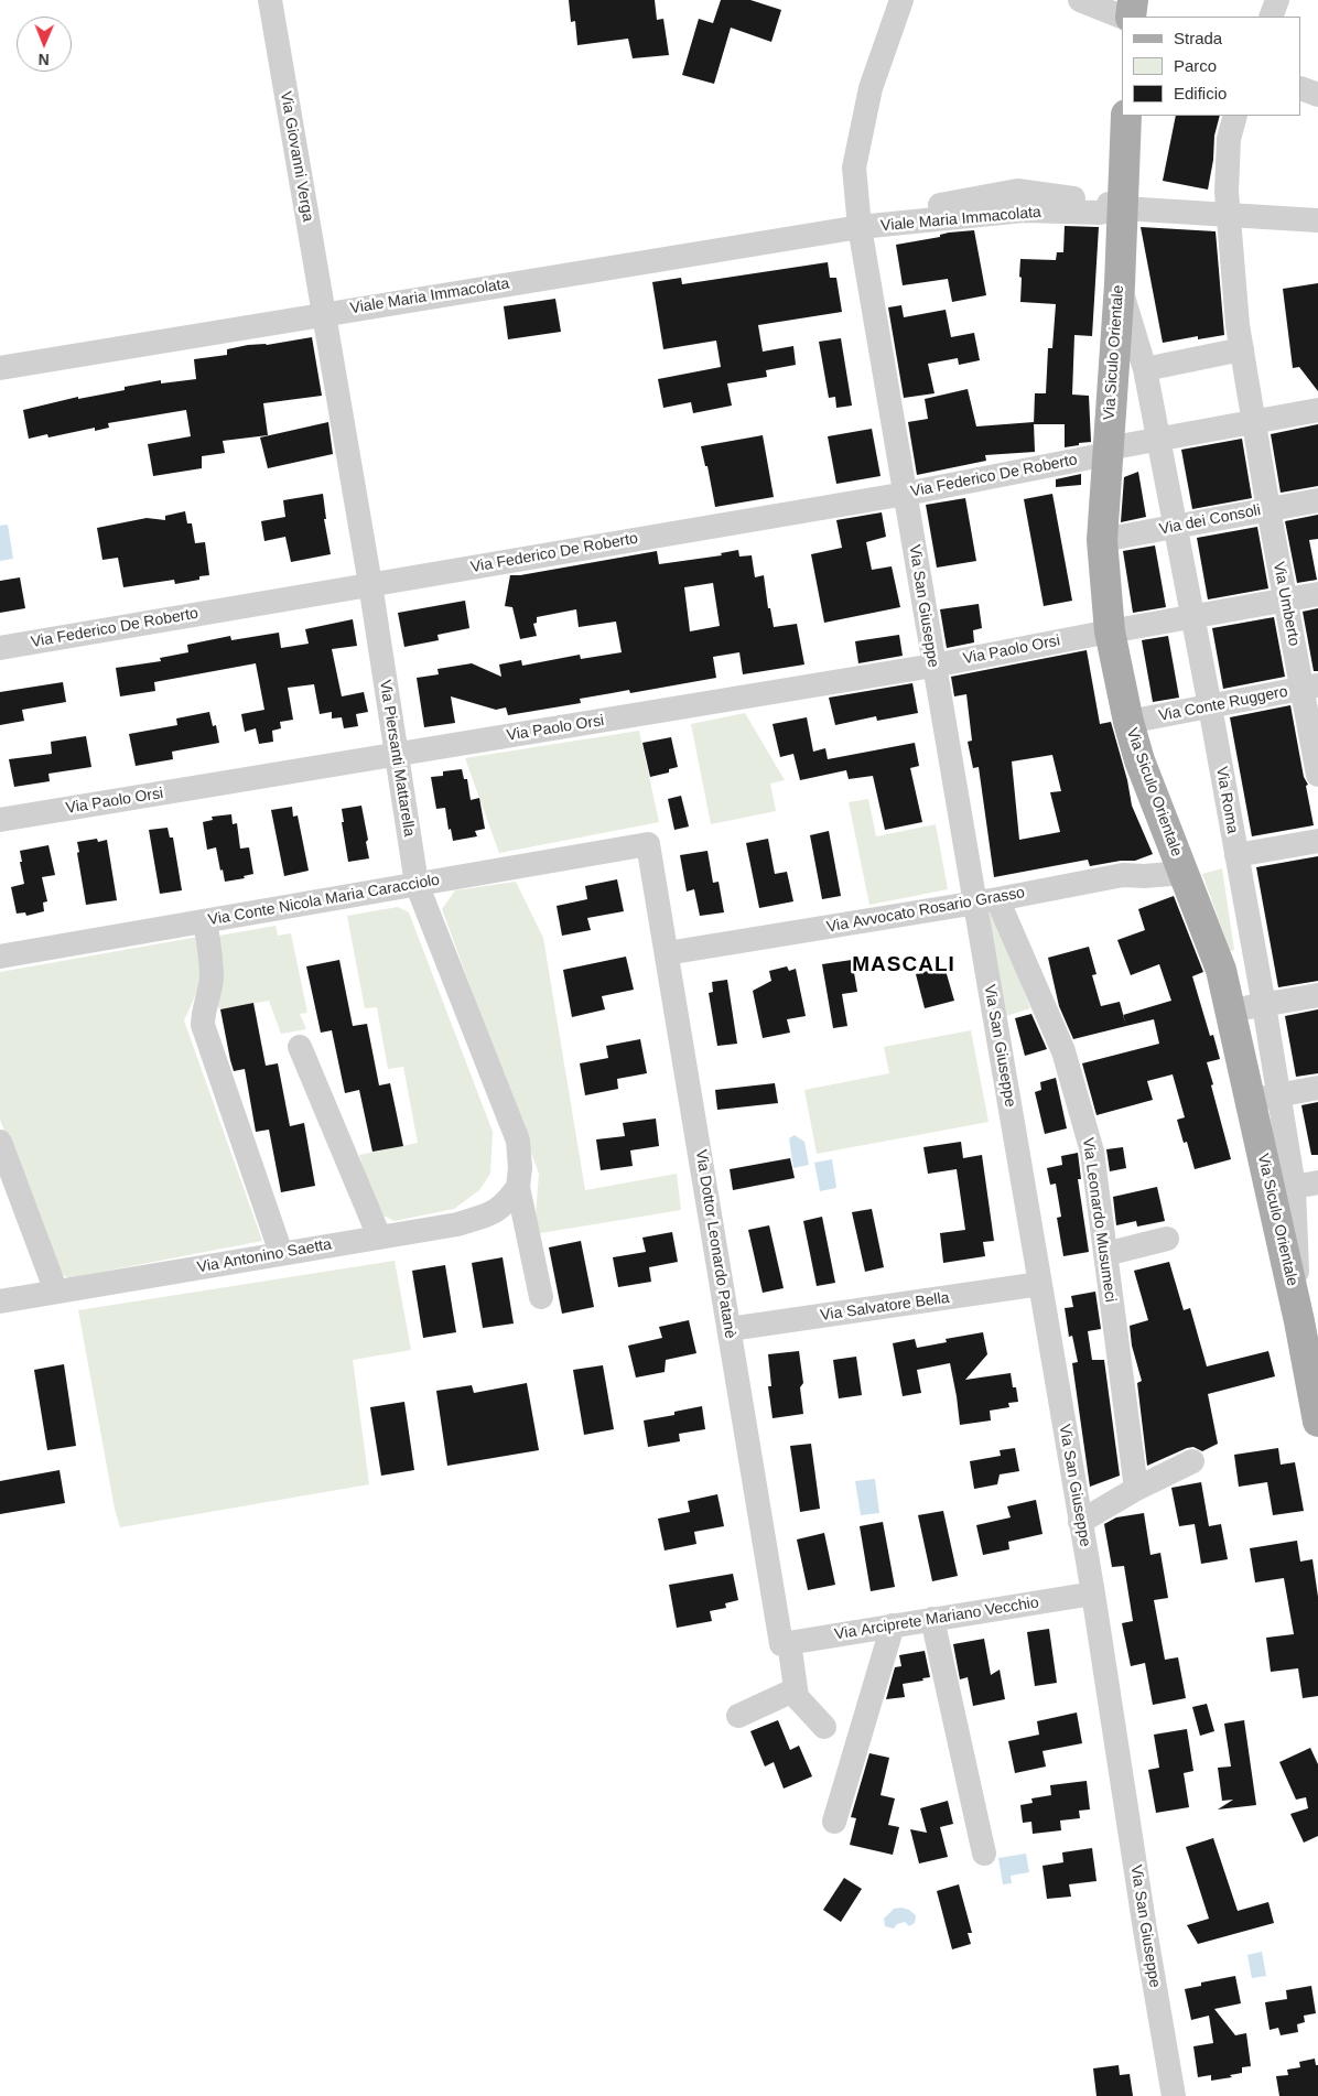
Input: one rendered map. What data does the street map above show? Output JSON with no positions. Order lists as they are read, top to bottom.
{
  "streets": {
    "main road": ["Via Siculo Orientale"],
    "street": [
      "Via Giovanni Verga",
      "Viale Maria Immacolata",
      "Via Federico De Roberto",
      "Via dei Consoli",
      "Via Umberto",
      "Via San Giuseppe",
      "Via Paolo Orsi",
      "Via Conte Ruggero",
      "Via Piersanti Mattarella",
      "Via Roma",
      "Via Conte Nicola Maria Caracciolo",
      "Via Avvocato Rosario Grasso",
      "Via Leonardo Musumeci",
      "Via Dottor Leonardo Patanè",
      "Via Antonino Saetta",
      "Via Salvatore Bella",
      "Via Arciprete Mariano Vecchio"
    ]
  },
  "crossings": [
    ["Via Giovanni Verga", "Viale Maria Immacolata"],
    ["Via Giovanni Verga", "Via Piersanti Mattarella"],
    ["Viale Maria Immacolata", "Via Siculo Orientale"],
    ["Viale Maria Immacolata", "Via Umberto"],
    ["Viale Maria Immacolata", "Via San Giuseppe"],
    ["Viale Maria Immacolata", "Via Piersanti Mattarella"],
    ["Via Siculo Orientale", "Via Federico De Roberto"],
    ["Via Siculo Orientale", "Via dei Consoli"],
    ["Via Siculo Orientale", "Via Paolo Orsi"],
    ["Via Siculo Orientale", "Via Conte Ruggero"],
    ["Via Siculo Orientale", "Via Roma"],
    ["Via Siculo Orientale", "Via Avvocato Rosario Grasso"],
    ["Via Federico De Roberto", "Via Umberto"],
    ["Via Federico De Roberto", "Via San Giuseppe"],
    ["Via Federico De Roberto", "Via Piersanti Mattarella"],
    ["Via Federico De Roberto", "Via Roma"],
    ["Via dei Consoli", "Via Umberto"],
    ["Via dei Consoli", "Via Roma"],
    ["Via Umberto", "Via Paolo Orsi"],
    ["Via Umberto", "Via Conte Ruggero"],
    ["Via San Giuseppe", "Via Paolo Orsi"],
    ["Via San Giuseppe", "Via Avvocato Rosario Grasso"],
    ["Via San Giuseppe", "Via Leonardo Musumeci"],
    ["Via San Giuseppe", "Via Salvatore Bella"],
    ["Via San Giuseppe", "Via Arciprete Mariano Vecchio"],
    ["Via Paolo Orsi", "Via Piersanti Mattarella"],
    ["Via Paolo Orsi", "Via Roma"],
    ["Via Conte Ruggero", "Via Roma"],
    ["Via Piersanti Mattarella", "Via Conte Nicola Maria Caracciolo"],
    ["Via Piersanti Mattarella", "Via Antonino Saetta"],
    ["Via Conte Nicola Maria Caracciolo", "Via Dottor Leonardo Patanè"],
    ["Via Avvocato Rosario Grasso", "Via Leonardo Musumeci"],
    ["Via Avvocato Rosario Grasso", "Via Dottor Leonardo Patanè"],
    ["Via Dottor Leonardo Patanè", "Via Salvatore Bella"],
    ["Via Dottor Leonardo Patanè", "Via Arciprete Mariano Vecchio"]
  ],
  "districts": ["MASCALI"],
  "legend": ["Strada", "Parco", "Edificio"],
  "north": "bottom"
}
